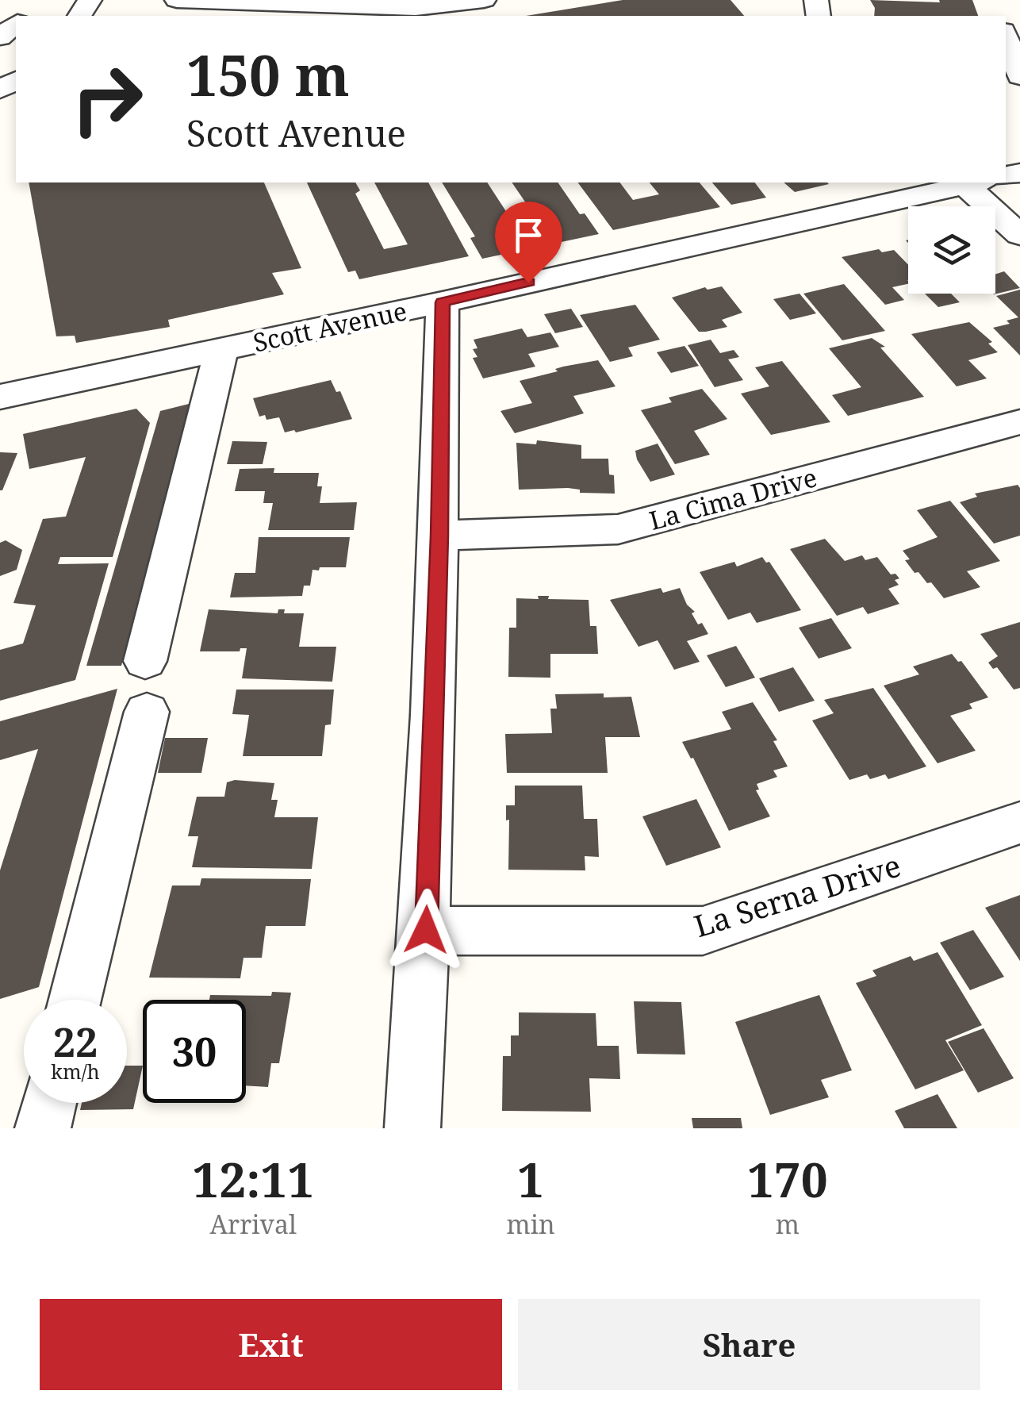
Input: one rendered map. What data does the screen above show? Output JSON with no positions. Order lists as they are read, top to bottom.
{
  "streets": {
    "street": ["Scott Avenue", "La Cima Drive", "La Serna Drive"]
  },
  "page": {
    "turn": ["150 m", "Scott Avenue"],
    "speed": "22 km/h",
    "limit": "30",
    "eta": [
      "12:11",
      "Arrival",
      "1",
      "min",
      "170",
      "m"
    ],
    "buttons": ["Exit", "Share"]
  }
}
